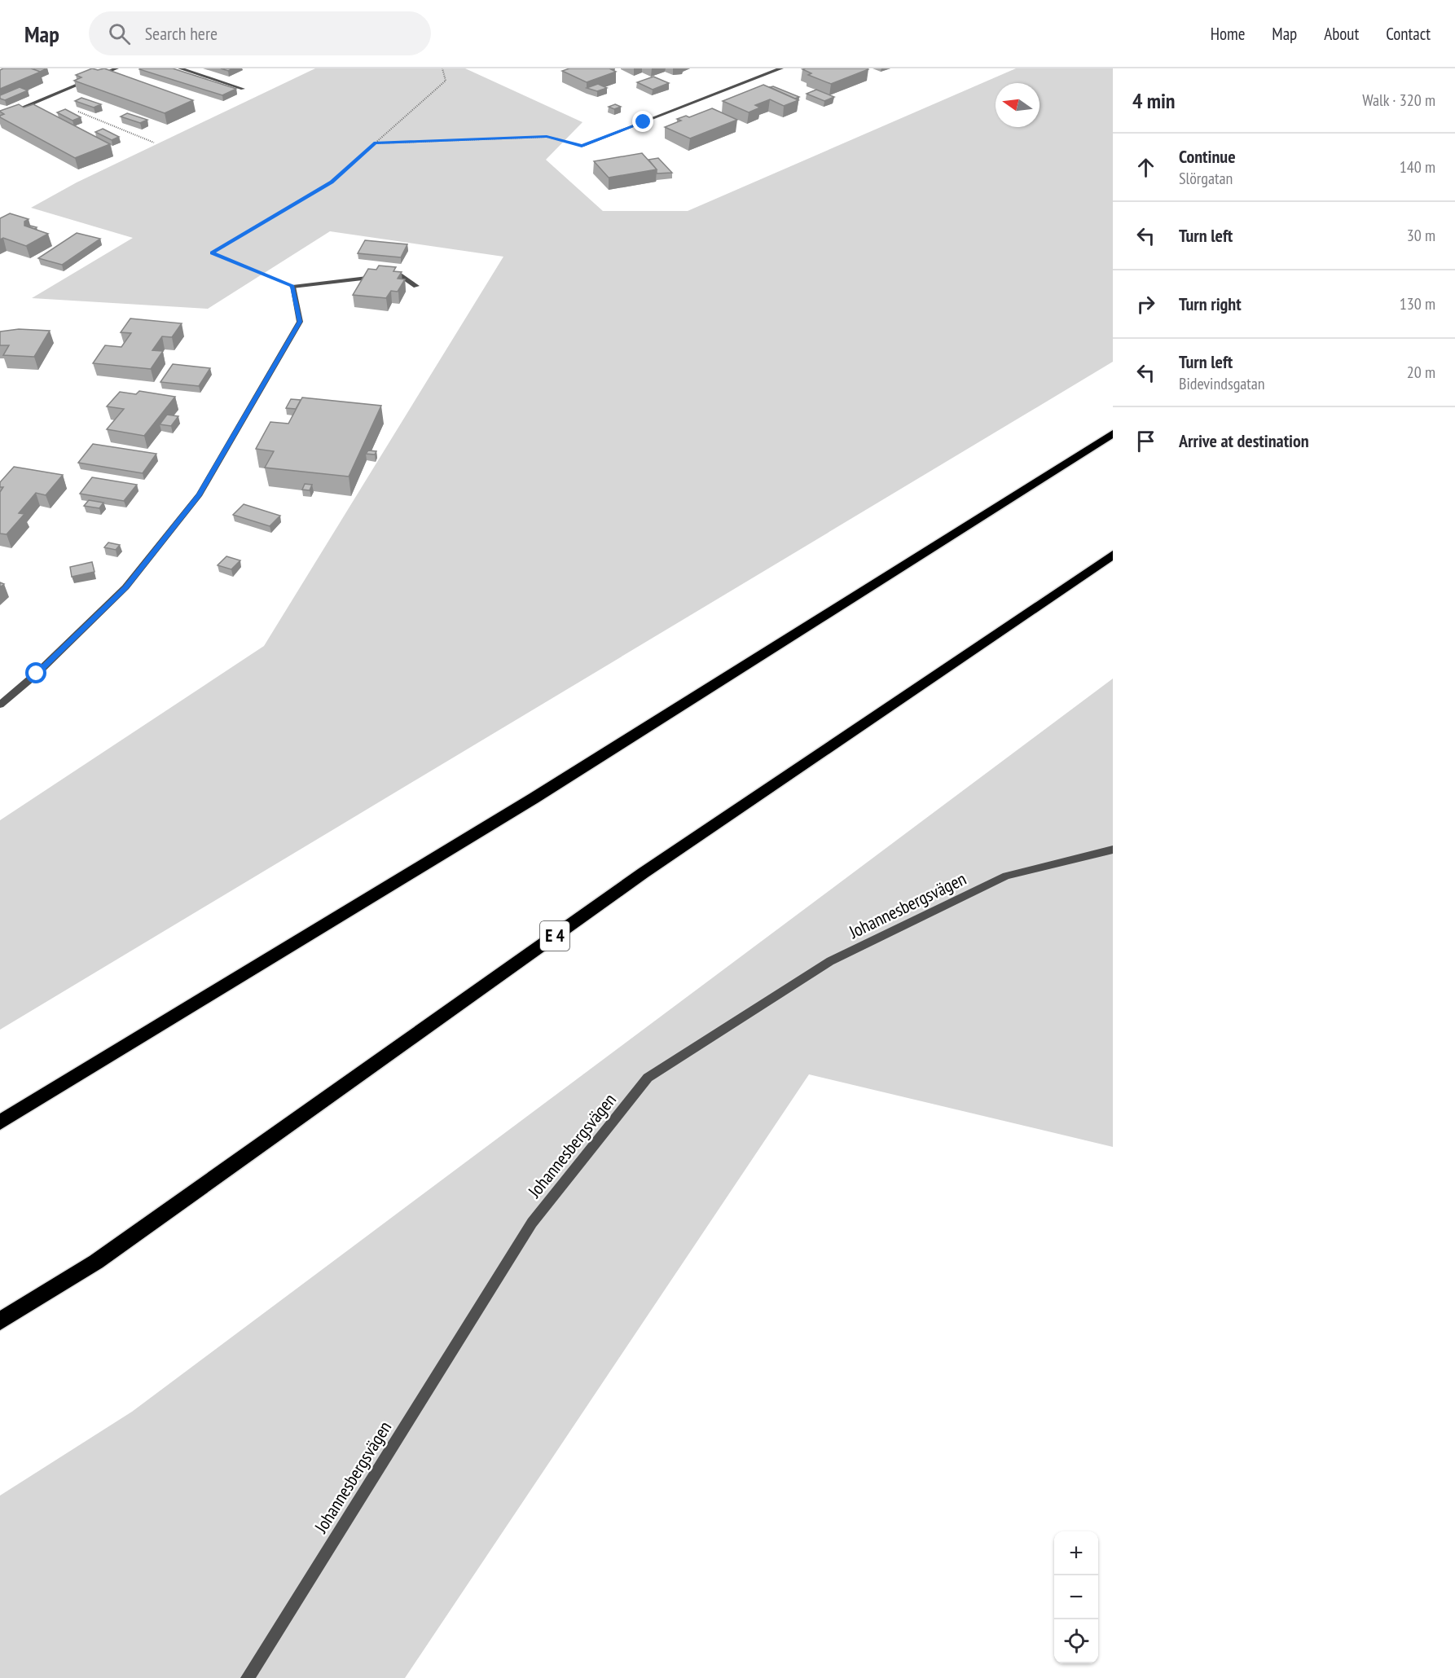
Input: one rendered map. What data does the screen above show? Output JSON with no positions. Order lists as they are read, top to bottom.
{
  "streets": {
    "highway": ["E 4"],
    "street": ["Johannesbergsvägen"]
  },
  "north": "left",
  "page": {
    "header": "Map",
    "search": "Search here",
    "nav": [
      "Home",
      "Map",
      "About",
      "Contact"
    ],
    "heading": ["4 min", "Walk · 320 m"],
    "list": [
      ["Continue", "Slörgatan", "140 m"],
      ["Turn left", "30 m"],
      ["Turn right", "130 m"],
      ["Turn left", "Bidevindsgatan", "20 m"],
      "Arrive at destination"
    ],
    "map_buttons": ["+", "−"]
  }
}
